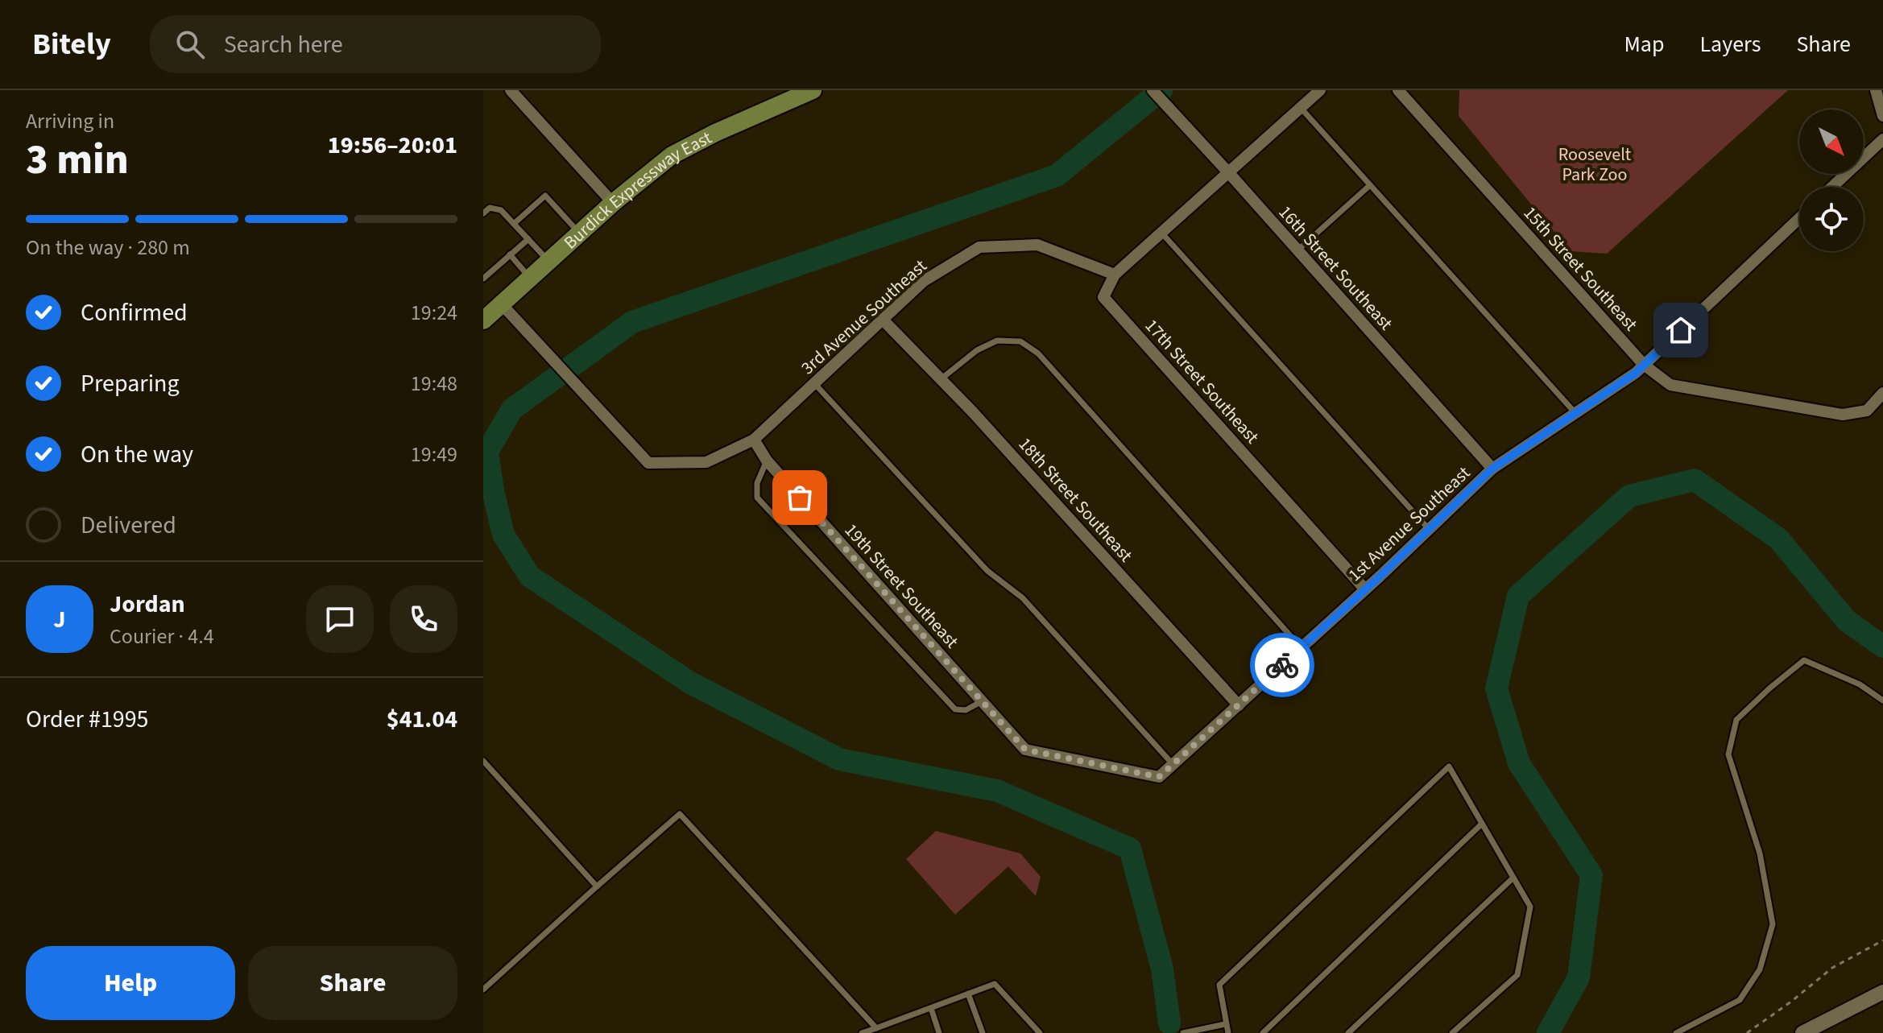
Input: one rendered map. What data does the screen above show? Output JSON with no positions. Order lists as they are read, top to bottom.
{
  "streets": {
    "main road": ["Burdick Expressway East"],
    "street": [
      "16th Street Southeast",
      "15th Street Southeast",
      "3rd Avenue Southeast",
      "17th Street Southeast",
      "18th Street Southeast",
      "1st Avenue Southeast",
      "19th Street Southeast"
    ]
  },
  "crossings": [
    ["16th Street Southeast", "1st Avenue Southeast"],
    ["15th Street Southeast", "1st Avenue Southeast"],
    ["3rd Avenue Southeast", "17th Street Southeast"],
    ["3rd Avenue Southeast", "18th Street Southeast"],
    ["3rd Avenue Southeast", "19th Street Southeast"],
    ["17th Street Southeast", "1st Avenue Southeast"],
    ["18th Street Southeast", "1st Avenue Southeast"],
    ["1st Avenue Southeast", "19th Street Southeast"]
  ],
  "parks": ["Roosevelt Park Zoo"],
  "north": "bottom right",
  "page": {
    "header": "Bitely",
    "search": "Search here",
    "nav": ["Map", "Layers", "Share"],
    "heading": ["3 min", "Arriving in", "19:56–20:01"],
    "panel": [
      "Jordan",
      "Courier · 4.4",
      "Order #1995",
      "$41.04"
    ],
    "bar": "On the way · 280 m",
    "list": [
      ["Confirmed", "19:24"],
      ["Preparing", "19:48"],
      ["On the way", "19:49"],
      "Delivered"
    ],
    "round": "J",
    "buttons": ["Help", "Share"]
  }
}
